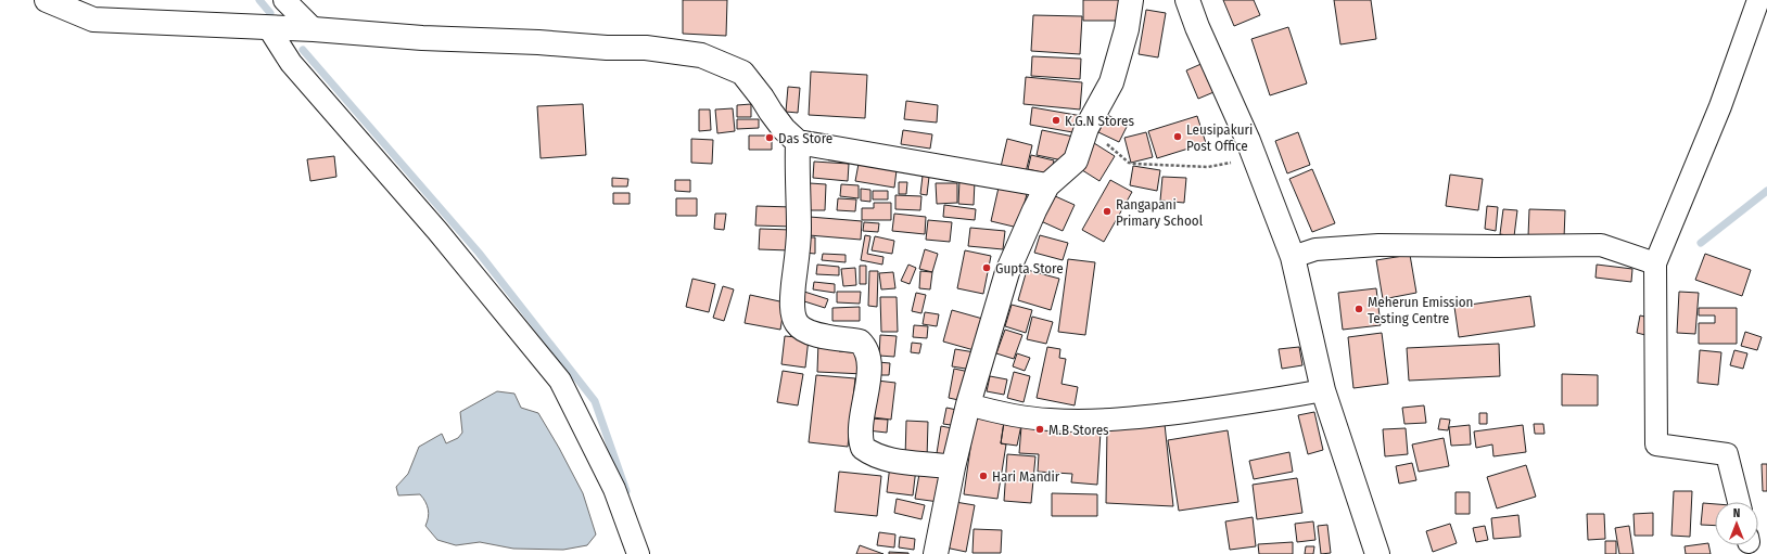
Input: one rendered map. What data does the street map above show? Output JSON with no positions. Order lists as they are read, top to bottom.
{
  "places": [
    "K.G.N Stores",
    "Leusipakuri Post Office",
    "Das Store",
    "Rangapani Primary School",
    "Gupta Store",
    "Meherun Emission Testing Centre",
    "M.B Stores",
    "Hari Mandir"
  ],
  "north": "top"
}
